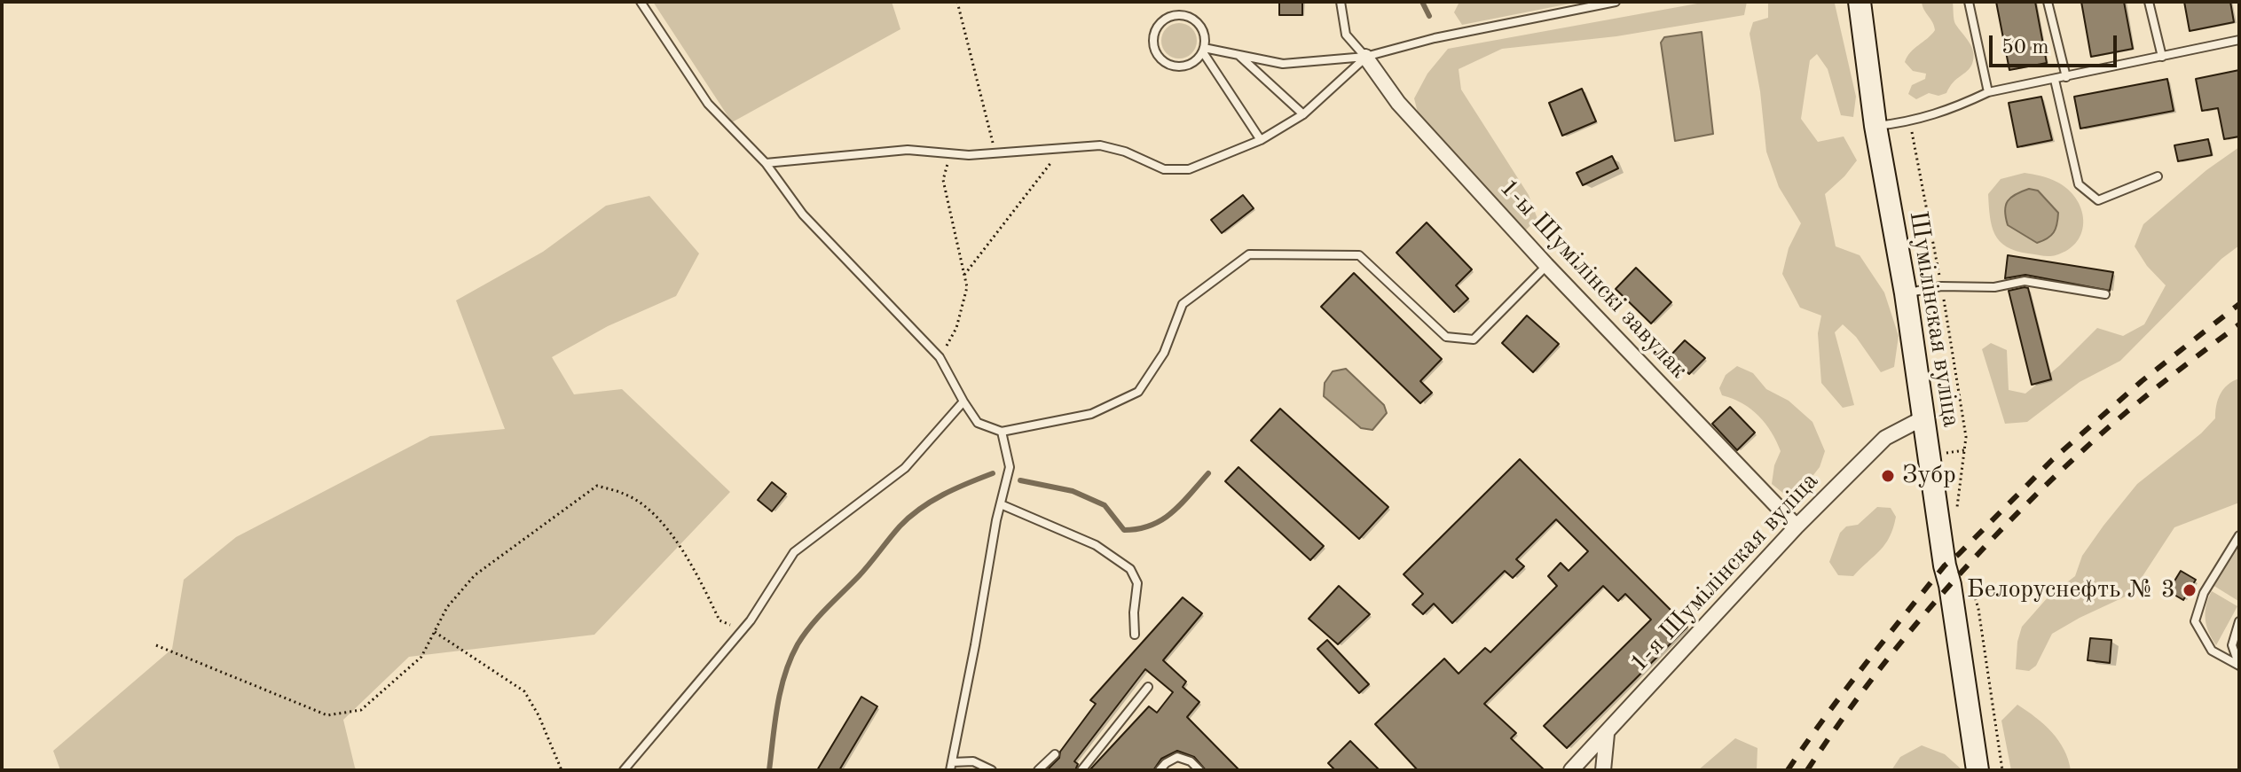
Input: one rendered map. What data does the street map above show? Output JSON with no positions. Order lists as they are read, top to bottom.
{
  "streets": {
    "main road": ["Шумілінская вуліца"],
    "street": ["1-ы Шумілінскі завулак", "1-я Шумілінская вуліца"]
  },
  "crossings": [
    ["1-ы Шумілінскі завулак", "1-я Шумілінская вуліца"],
    ["Шумілінская вуліца", "1-я Шумілінская вуліца"]
  ],
  "places": ["Зубр", "Белоруснефть № 3"],
  "scale_bar": "50 m"
}
